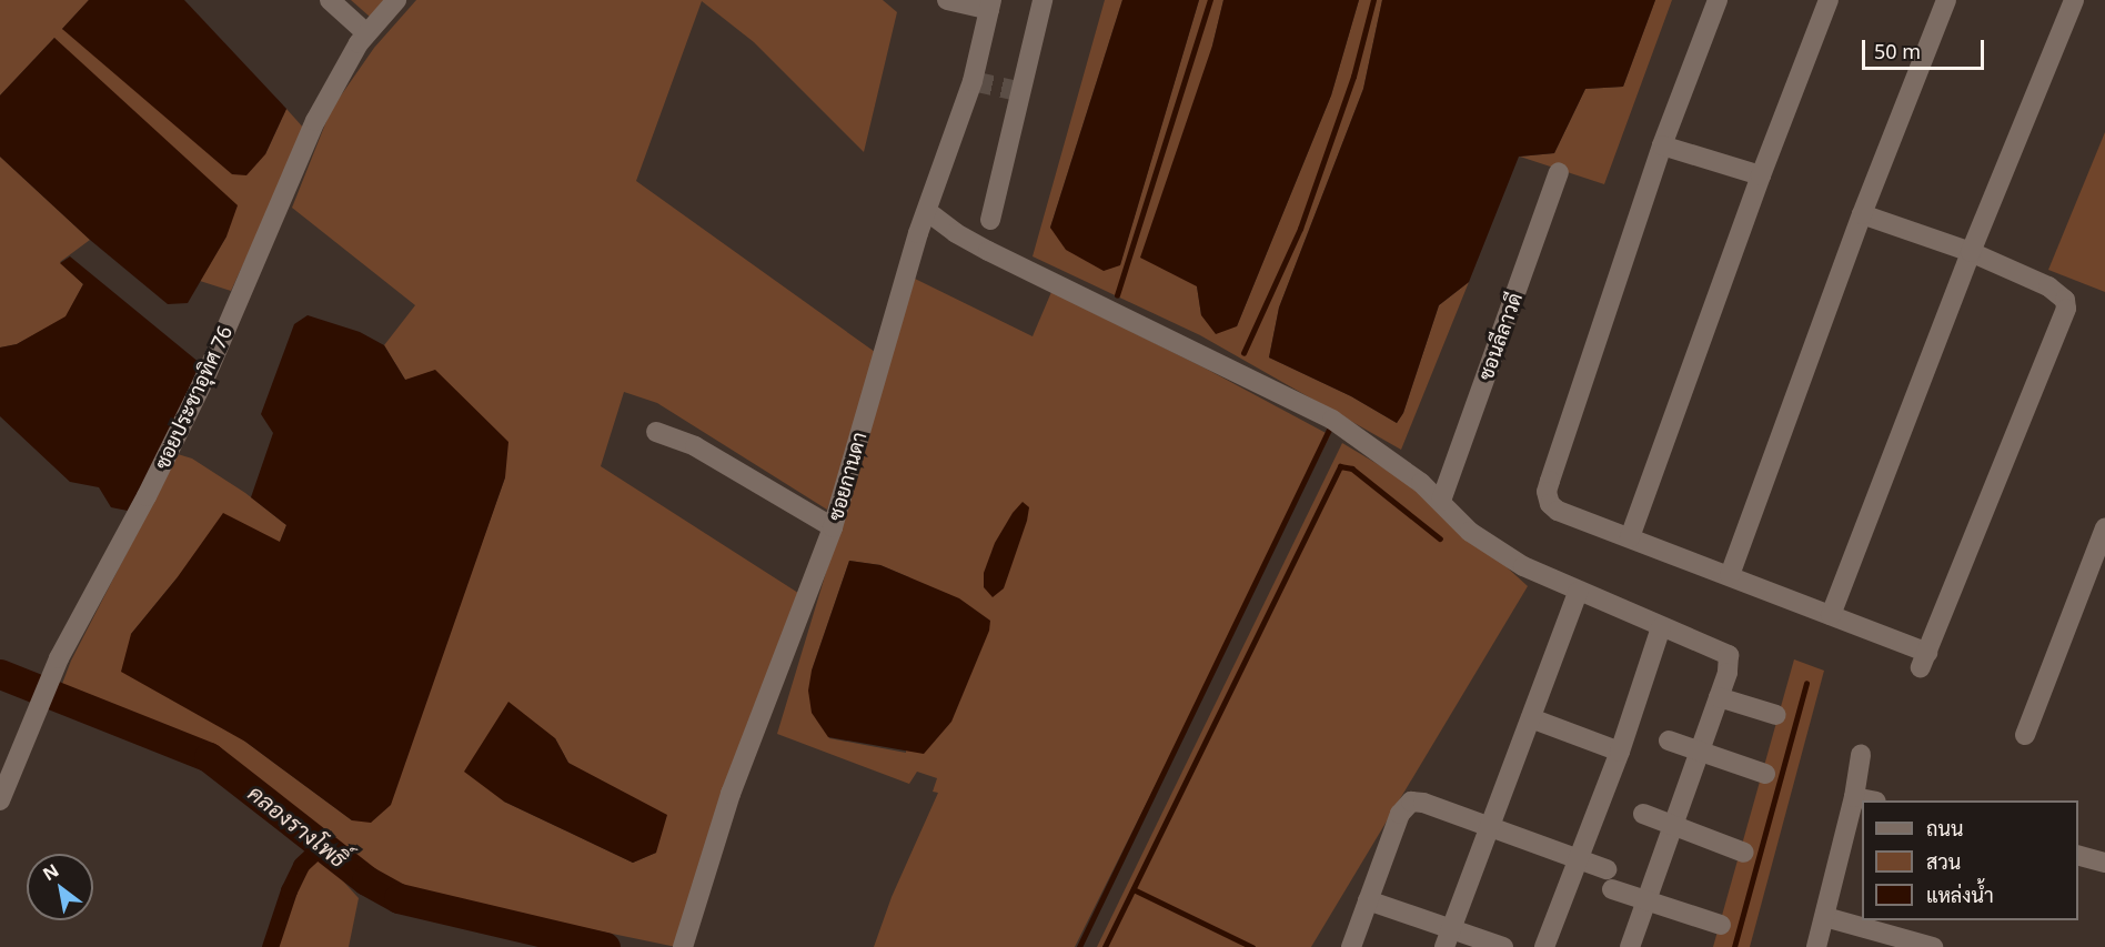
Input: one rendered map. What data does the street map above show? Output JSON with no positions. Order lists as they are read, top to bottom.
{
  "streets": {
    "street": ["ซอนลีลาวดี", "ซอยประชาอุทิศ 76", "ซอยกานดา"]
  },
  "water": ["คลองรางโพธิ์"],
  "legend": ["ถนน", "สวน", "แหล่งน้ำ"],
  "scale_bar": "50 m",
  "north": "top left"
}
